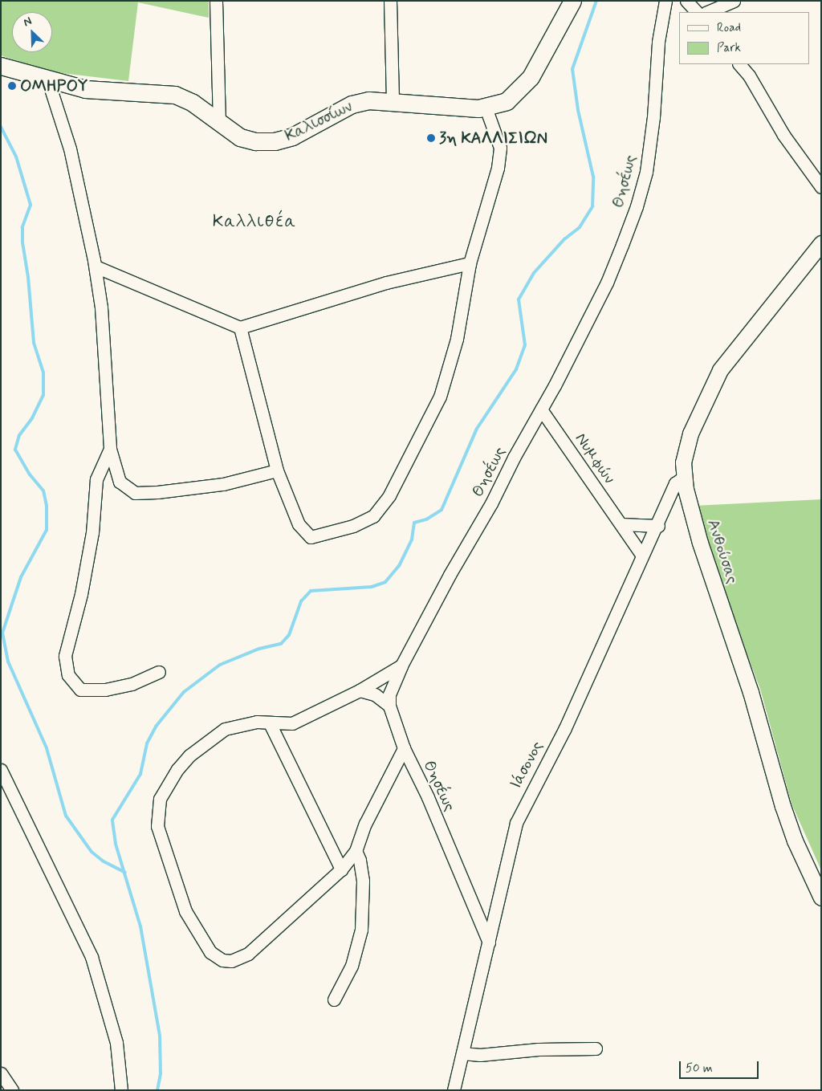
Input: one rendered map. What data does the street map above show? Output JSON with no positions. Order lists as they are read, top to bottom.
{
  "streets": {
    "main road": ["Καλισσίων"],
    "street": [
      "Θησέως",
      "Νυμφών",
      "Ανθούσας",
      "Ιάσονος"
    ]
  },
  "crossings": [
    ["Θησέως", "Νυμφών"],
    ["Θησέως", "Ιάσονος"],
    ["Νυμφών", "Ιάσονος"],
    ["Ανθούσας", "Ιάσονος"]
  ],
  "districts": ["Καλλιθέα"],
  "places": ["ΟΜΗΡΟΥ", "3η ΚΑΛΛΙΣΙΩΝ"],
  "legend": ["Road", "Park"],
  "scale_bar": "50 m",
  "north": "top left"
}
